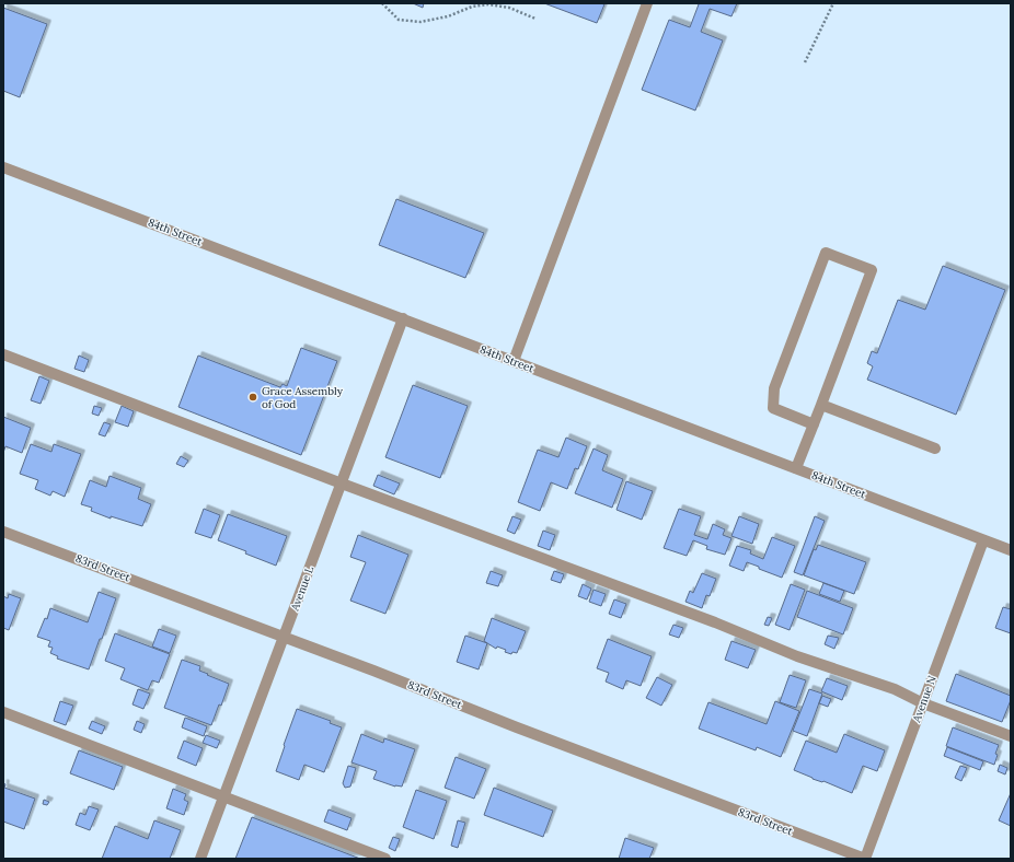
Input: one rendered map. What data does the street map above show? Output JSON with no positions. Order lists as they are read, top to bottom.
{
  "streets": {
    "street": [
      "84th Street",
      "83rd Street",
      "Avenue L",
      "Avenue N"
    ]
  },
  "crossings": [
    ["84th Street", "Avenue L"],
    ["84th Street", "Avenue N"],
    ["83rd Street", "Avenue L"],
    ["83rd Street", "Avenue N"]
  ],
  "places": ["Grace Assembly of God"]
}
